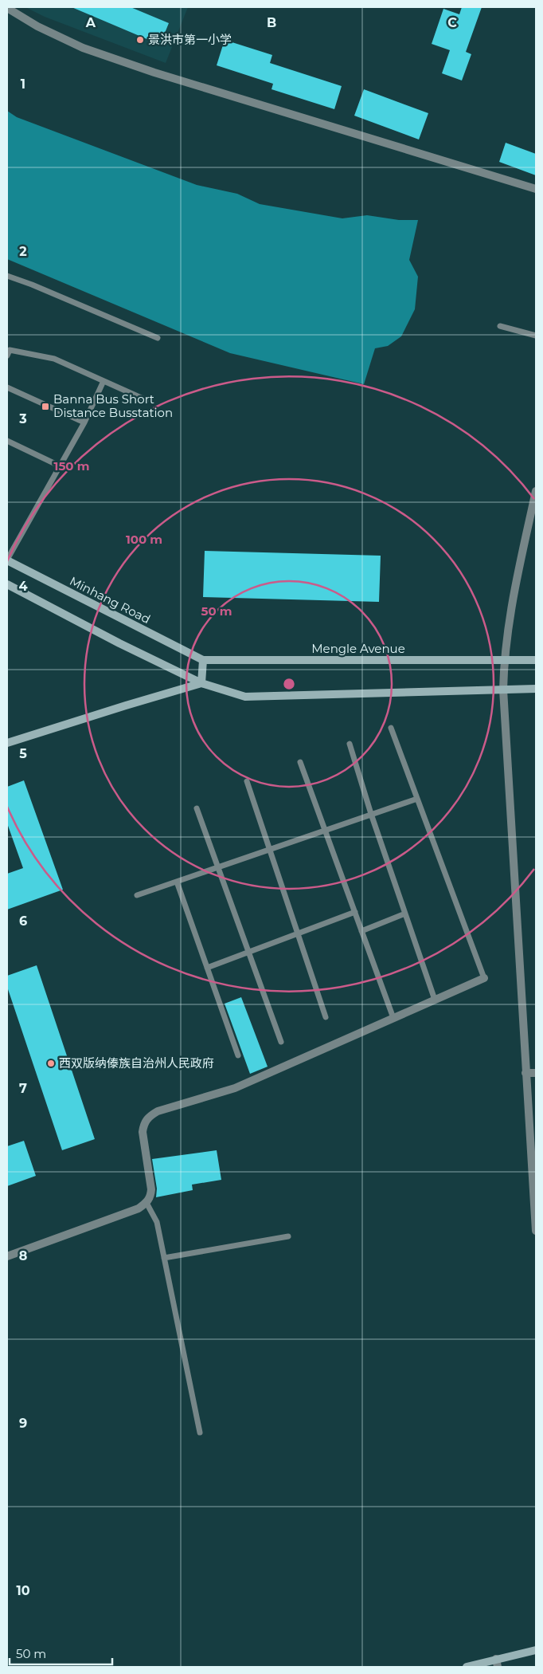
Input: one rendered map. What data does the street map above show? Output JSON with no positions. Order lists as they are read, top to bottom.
{
  "streets": {
    "main road": ["Minhang Road", "Mengle Avenue"]
  },
  "crossings": [
    ["Minhang Road", "Mengle Avenue"]
  ],
  "places": {
    "other": ["景洪市第一小学", "西双版纳傣族自治州人民政府"],
    "transit": ["Banna Bus Short Distance Busstation"]
  },
  "scale_bar": "50 m",
  "grid": {
    "columns": ["A", "B", "C"],
    "rows": [
      "1",
      "2",
      "3",
      "4",
      "5",
      "6",
      "7",
      "8",
      "9",
      "10"
    ]
  },
  "rings": ["150 m", "100 m", "50 m"]
}
